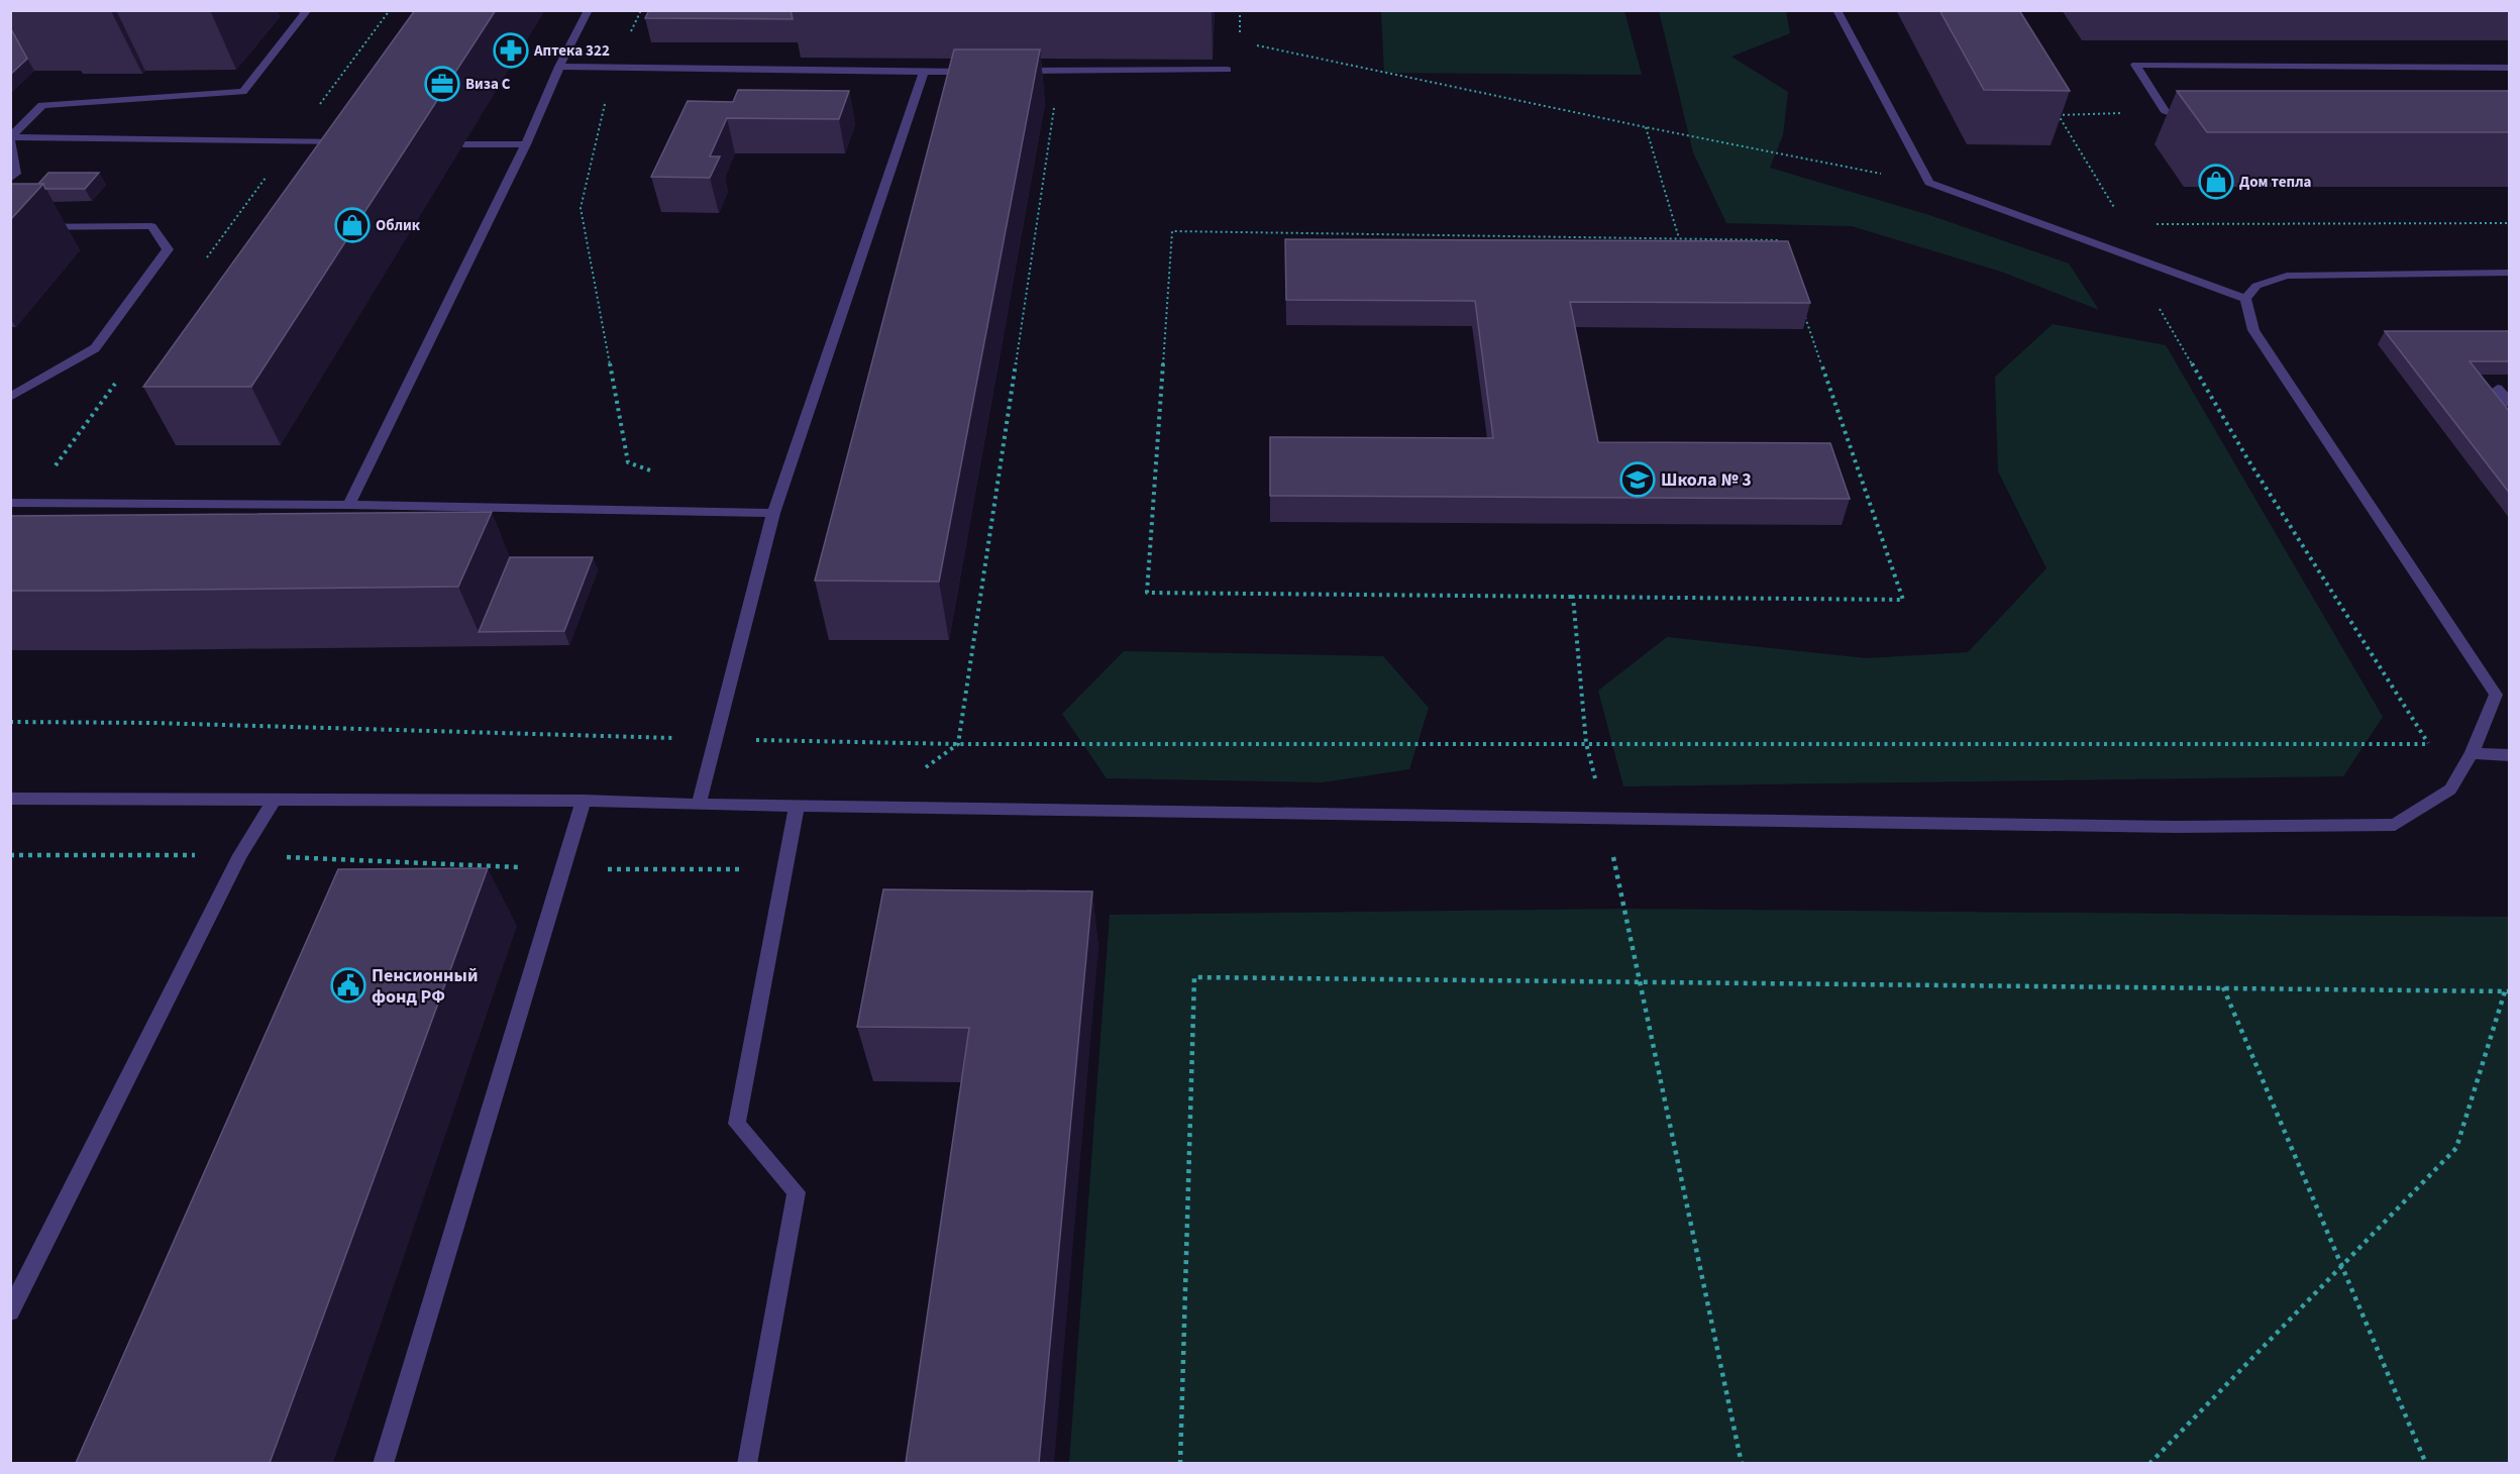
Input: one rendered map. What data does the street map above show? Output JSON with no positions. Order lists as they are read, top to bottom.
{
  "places": {
    "pharmacy": ["Аптека 322"],
    "office": ["Виза С"],
    "shop": ["Дом тепла", "Облик"],
    "school or university": ["Школа № 3"],
    "public building": ["Пенсионный фонд РФ"]
  }
}
